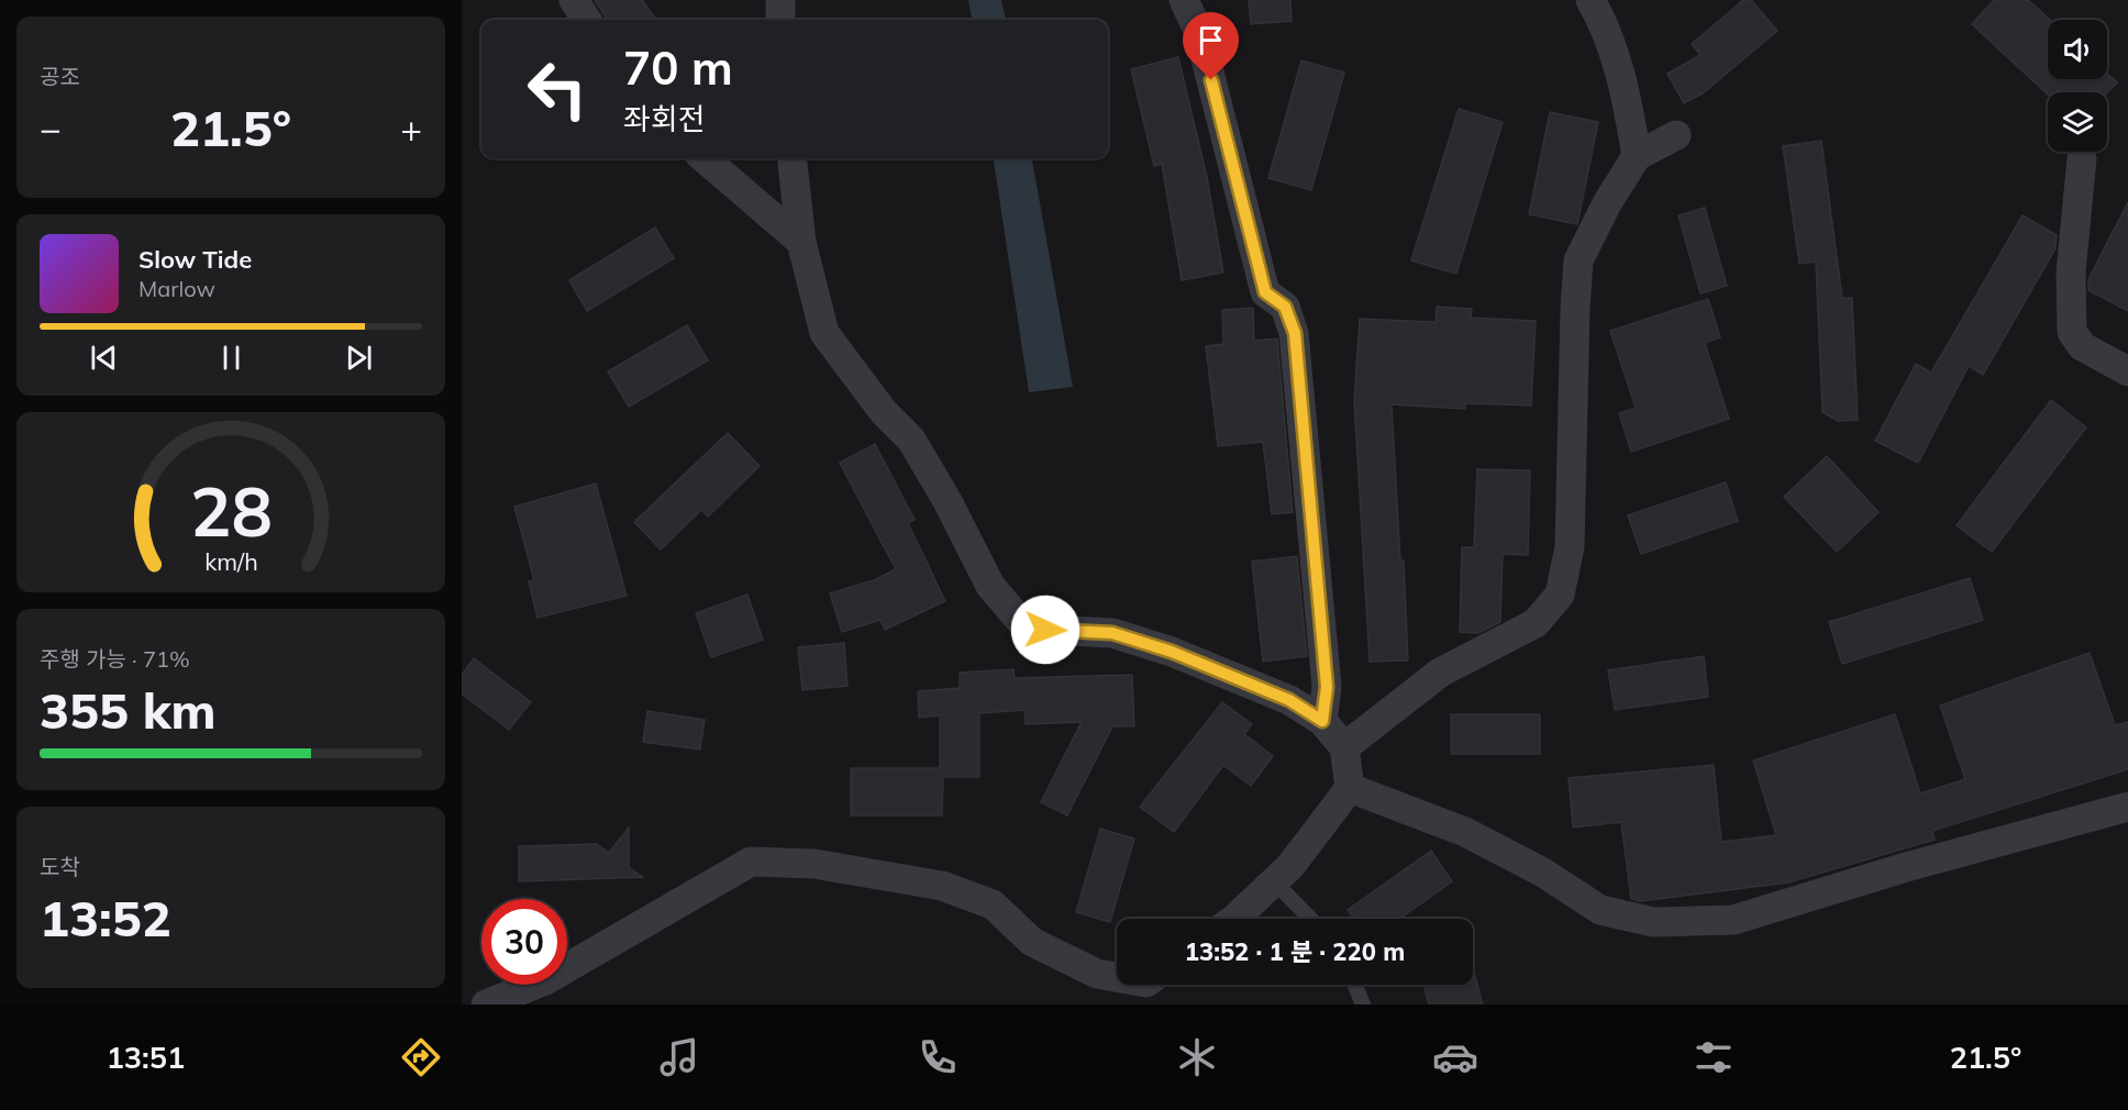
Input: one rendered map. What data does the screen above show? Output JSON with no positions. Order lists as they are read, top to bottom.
{
  "page": {
    "tile": [
      "공조",
      ["주행 가능 · 71%", "355 km"],
      ["도착", "13:52"]
    ],
    "turn": ["70 m", "좌회전"],
    "heat": ["−", "21.5°", "+"],
    "song": ["Slow Tide", "Marlow"],
    "limit": "30",
    "trip": "13:52 · 1 분 · 220 m",
    "tabs": ["13:51", "21.5°"],
    "gauge": ["28", "km/h"]
  }
}
